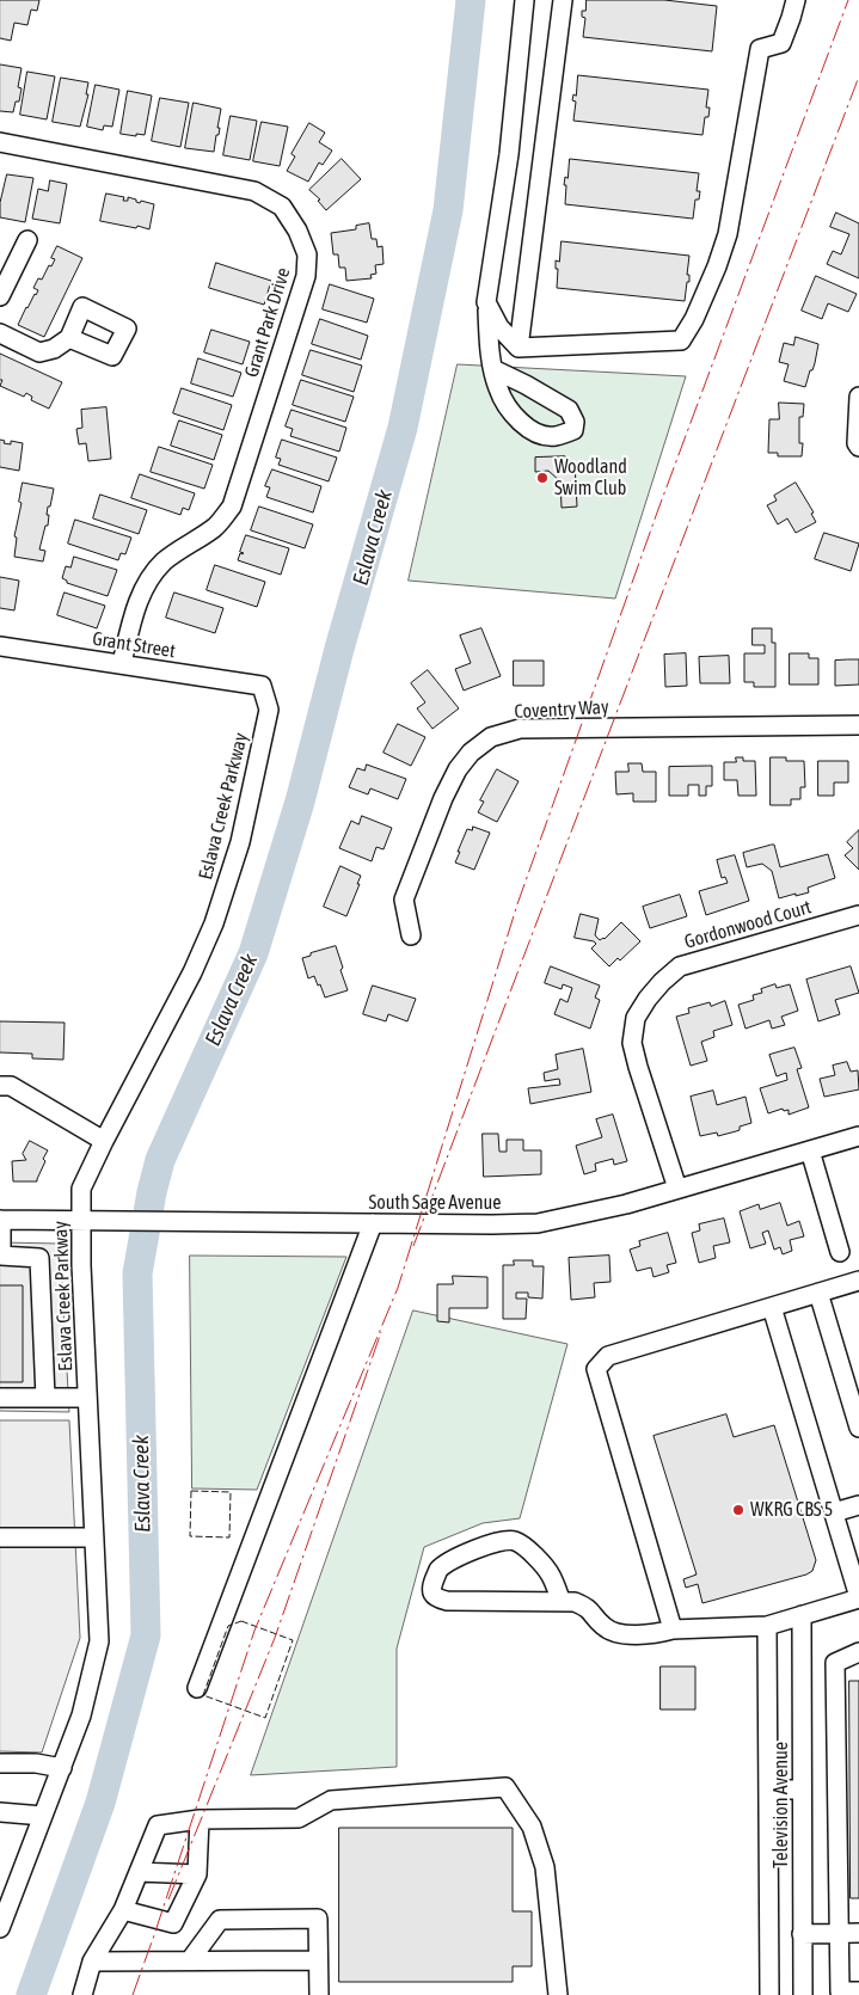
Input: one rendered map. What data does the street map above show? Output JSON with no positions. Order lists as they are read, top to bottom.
{
  "streets": {
    "street": [
      "Grant Park Drive",
      "Grant Street",
      "Coventry Way",
      "Eslava Creek Parkway",
      "Gordonwood Court",
      "South Sage Avenue",
      "Television Avenue"
    ]
  },
  "crossings": [
    ["Grant Park Drive", "Grant Street"],
    ["Grant Street", "Eslava Creek Parkway"],
    ["Eslava Creek Parkway", "South Sage Avenue"],
    ["Gordonwood Court", "South Sage Avenue"]
  ],
  "water": ["Eslava Creek"],
  "places": ["Woodland Swim Club", "WKRG CBS 5"]
}
